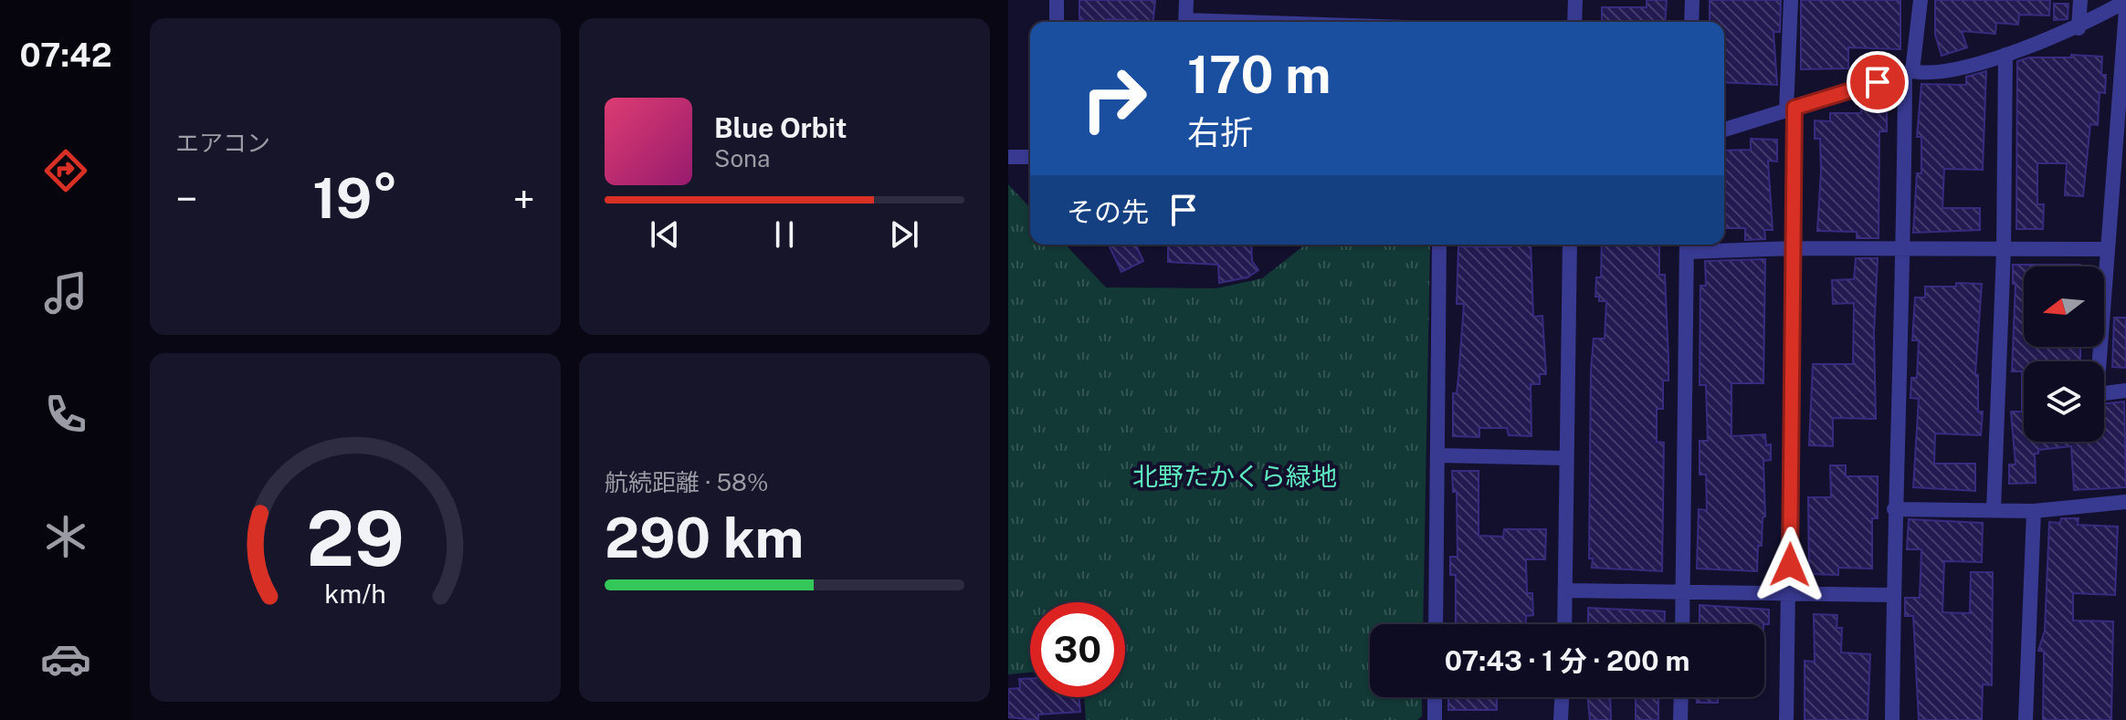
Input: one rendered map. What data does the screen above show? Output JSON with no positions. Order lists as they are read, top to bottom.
{
  "parks": ["北野たかくら緑地"],
  "north": "left",
  "page": {
    "tabs": "07:42",
    "tile": [
      "エアコン",
      ["航続距離 · 58%", "290 km"]
    ],
    "turn": ["170 m", "右折"],
    "song": ["Blue Orbit", "Sona"],
    "heat": ["−", "19°", "+"],
    "then": "その先",
    "limit": "30",
    "trip": "07:43 · 1 分 · 200 m",
    "gauge": ["29", "km/h"]
  }
}
